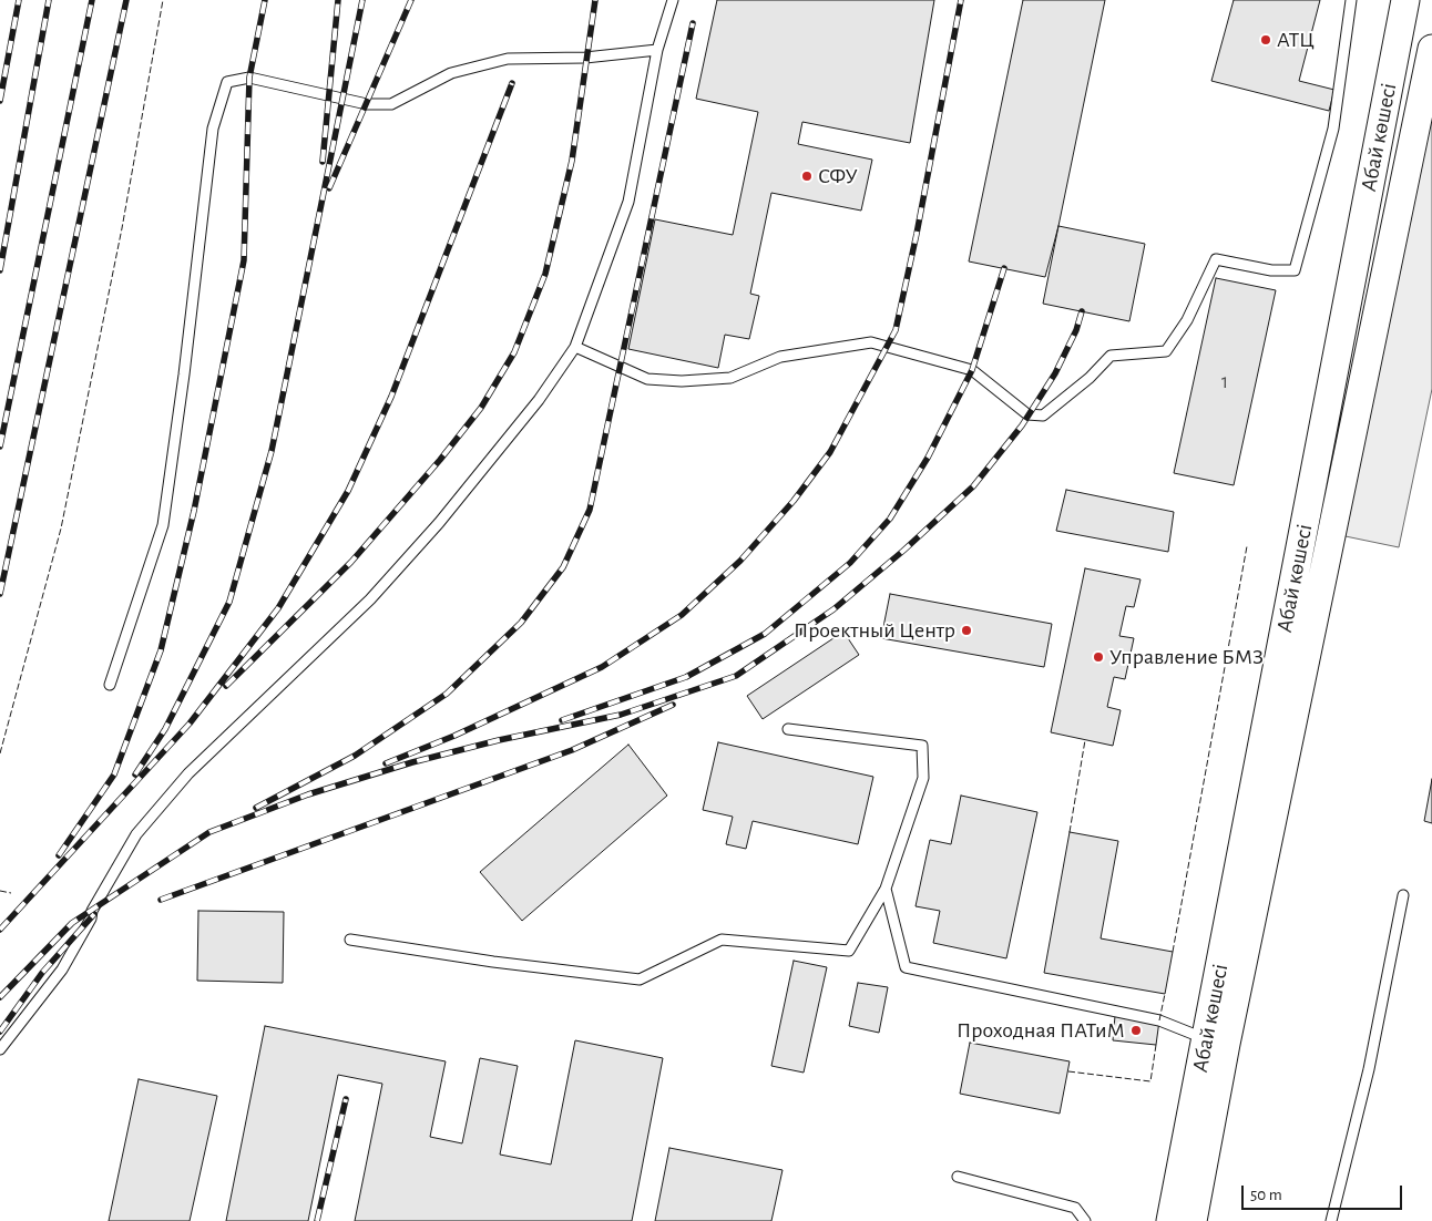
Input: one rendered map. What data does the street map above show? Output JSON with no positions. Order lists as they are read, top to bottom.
{
  "streets": {
    "street": ["Абай көшесі"]
  },
  "places": [
    "АТЦ",
    "СФУ",
    "Проектный Центр",
    "Управление БМЗ",
    "Проходная ПАТиМ"
  ],
  "house_numbers": ["1"],
  "scale_bar": "50 m"
}
